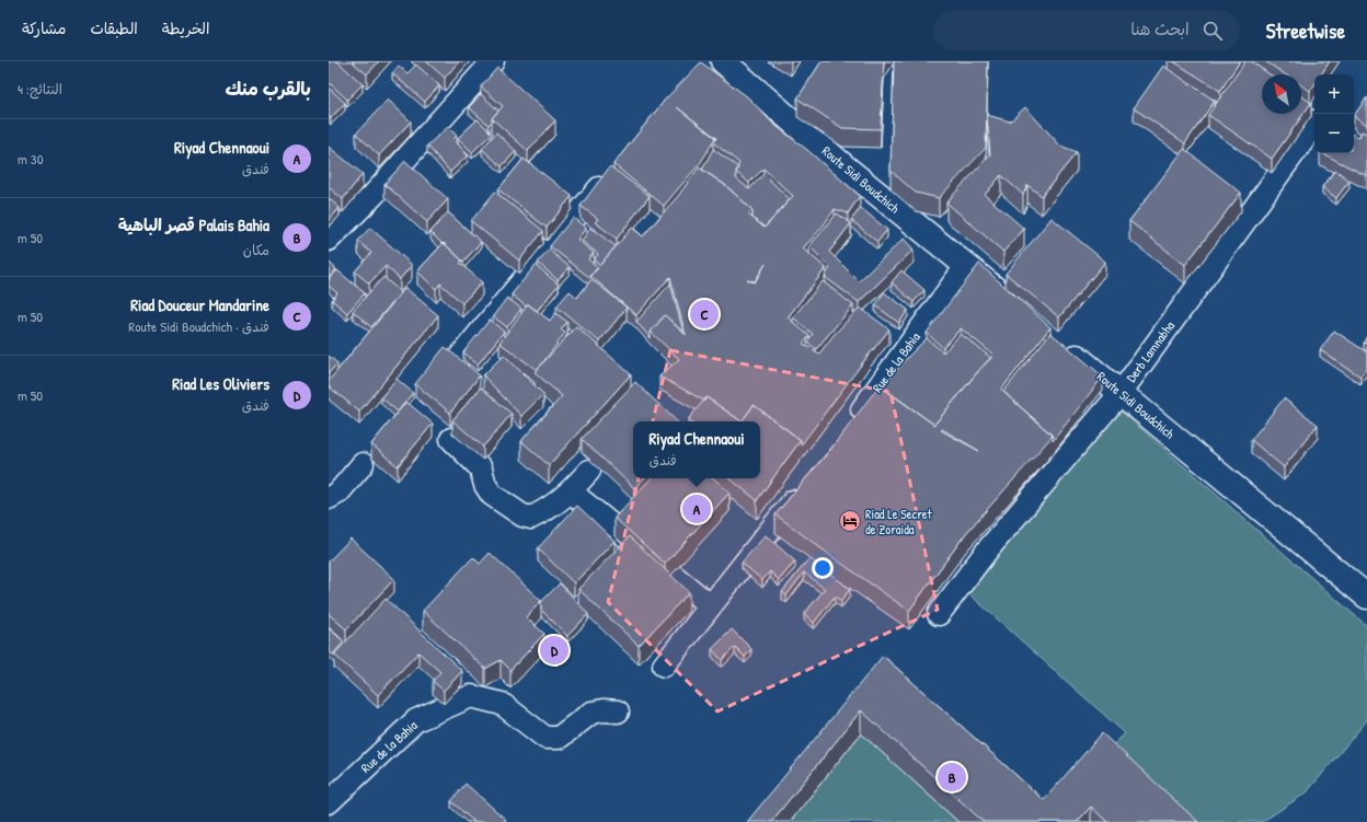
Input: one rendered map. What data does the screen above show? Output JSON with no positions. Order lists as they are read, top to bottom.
{
  "streets": {
    "street": ["Route Sidi Boudchich"],
    "lane": ["Derb Lamnabha", "Rue de la Bahia"]
  },
  "crossings": [
    ["Route Sidi Boudchich", "Derb Lamnabha"],
    ["Route Sidi Boudchich", "Rue de la Bahia"]
  ],
  "places": {
    "hotel": ["Riad Le Secret de Zoraida"]
  },
  "north": "top left",
  "page": {
    "header": "Streetwise",
    "search": "ابحث هنا",
    "nav": ["الخريطة", "الطبقات", "مشاركة"],
    "heading": ["بالقرب منك", "النتائج: 4"],
    "map_buttons": ["+", "−"],
    "list": [
      {
        "mark": "A",
        "name": "Riyad Chennaoui",
        "note": "فندق",
        "value": "30 m"
      },
      {
        "mark": "B",
        "name": "Palais Bahia قصر الباهية",
        "note": "مكان",
        "value": "50 m"
      },
      {
        "mark": "C",
        "name": "Riad Douceur Mandarine",
        "note": "فندق · Route Sidi Boudchich",
        "value": "50 m"
      },
      {
        "mark": "D",
        "name": "Riad Les Oliviers",
        "note": "فندق",
        "value": "50 m"
      }
    ],
    "pins": [
      "C",
      "A",
      "D",
      "B"
    ],
    "popup": ["Riyad Chennaoui", "فندق"]
  }
}
